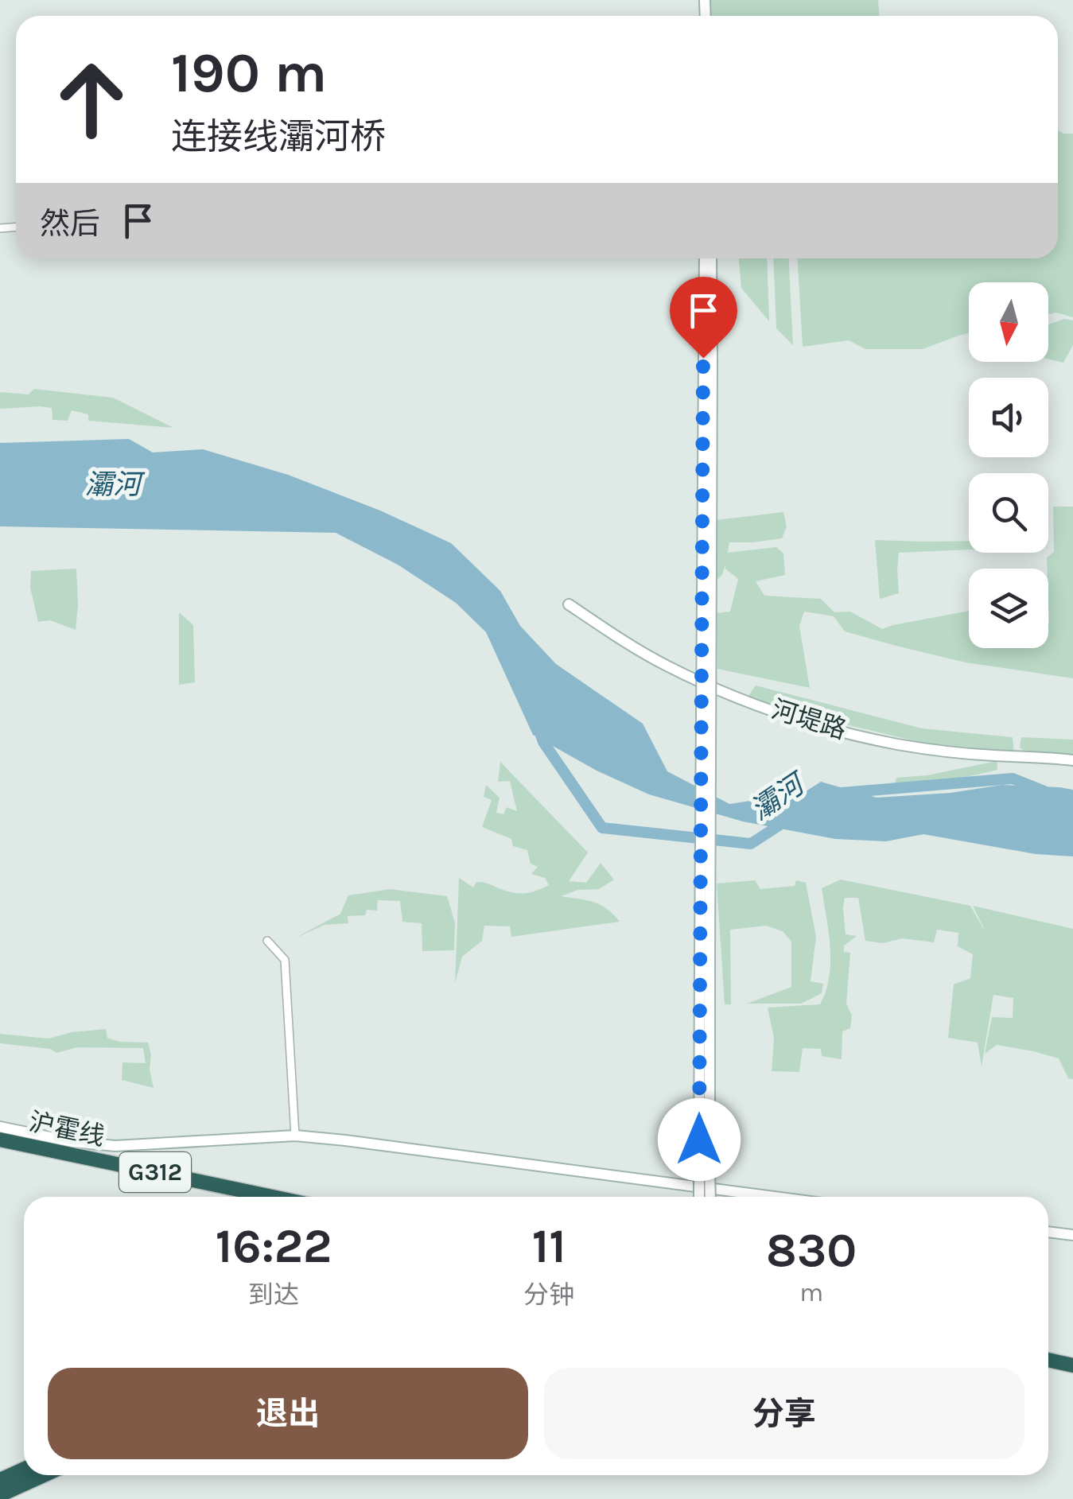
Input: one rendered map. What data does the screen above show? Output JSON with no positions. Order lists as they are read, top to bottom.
{
  "streets": {
    "highway": ["沪霍线", "G312"],
    "main road": ["河堤路"]
  },
  "water": ["灞河"],
  "north": "bottom",
  "page": {
    "turn": ["190 m", "连接线灞河桥"],
    "then": "然后",
    "eta": [
      "16:22",
      "到达",
      "11",
      "分钟",
      "830",
      "m"
    ],
    "buttons": ["退出", "分享"]
  }
}
